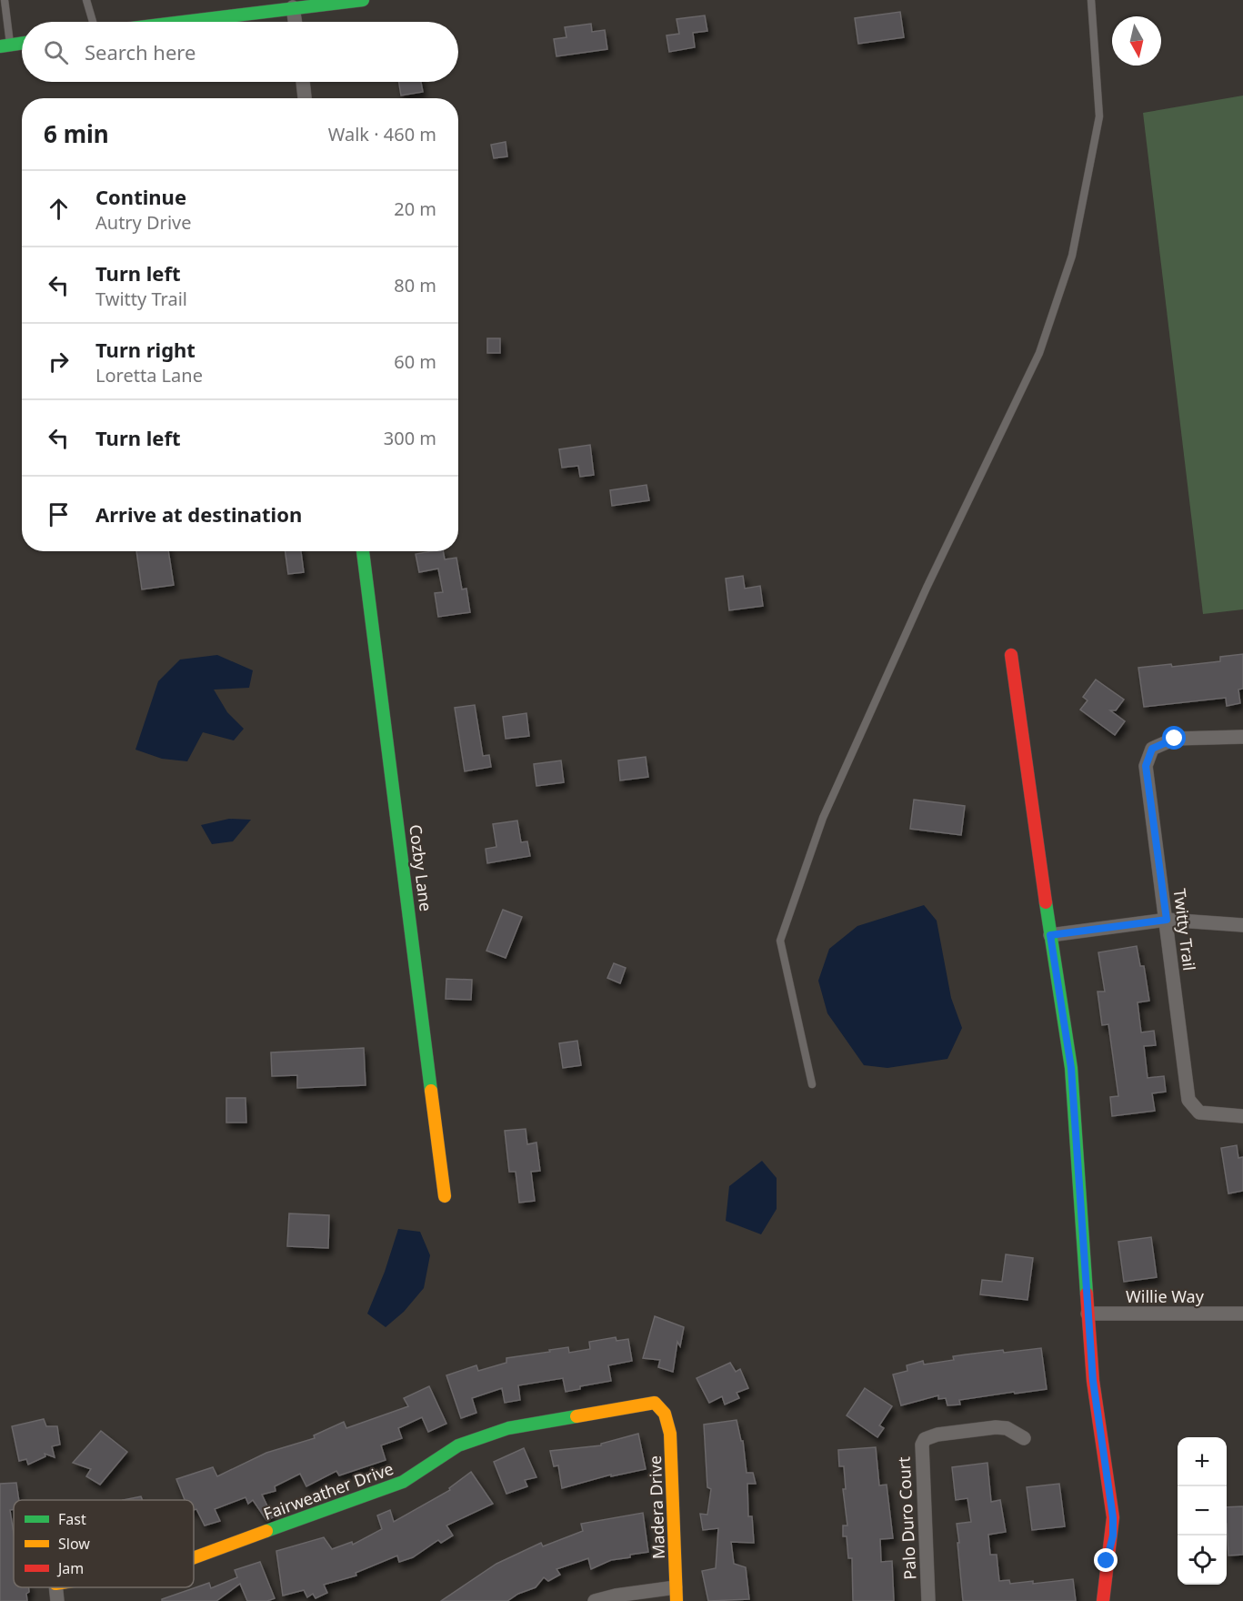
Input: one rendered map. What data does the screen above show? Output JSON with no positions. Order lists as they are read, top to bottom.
{
  "streets": {
    "street": [
      "Cozby Lane",
      "Twitty Trail",
      "Willie Way",
      "Fairweather Drive",
      "Madera Drive",
      "Palo Duro Court"
    ]
  },
  "crossings": [
    ["Fairweather Drive", "Madera Drive"]
  ],
  "legend": ["Fast", "Slow", "Jam"],
  "north": "bottom",
  "page": {
    "search": "Search here",
    "heading": ["6 min", "Walk · 460 m"],
    "list": [
      ["Continue", "Autry Drive", "20 m"],
      ["Turn left", "Twitty Trail", "80 m"],
      ["Turn right", "Loretta Lane", "60 m"],
      ["Turn left", "300 m"],
      "Arrive at destination"
    ],
    "map_buttons": ["+", "−"]
  }
}
